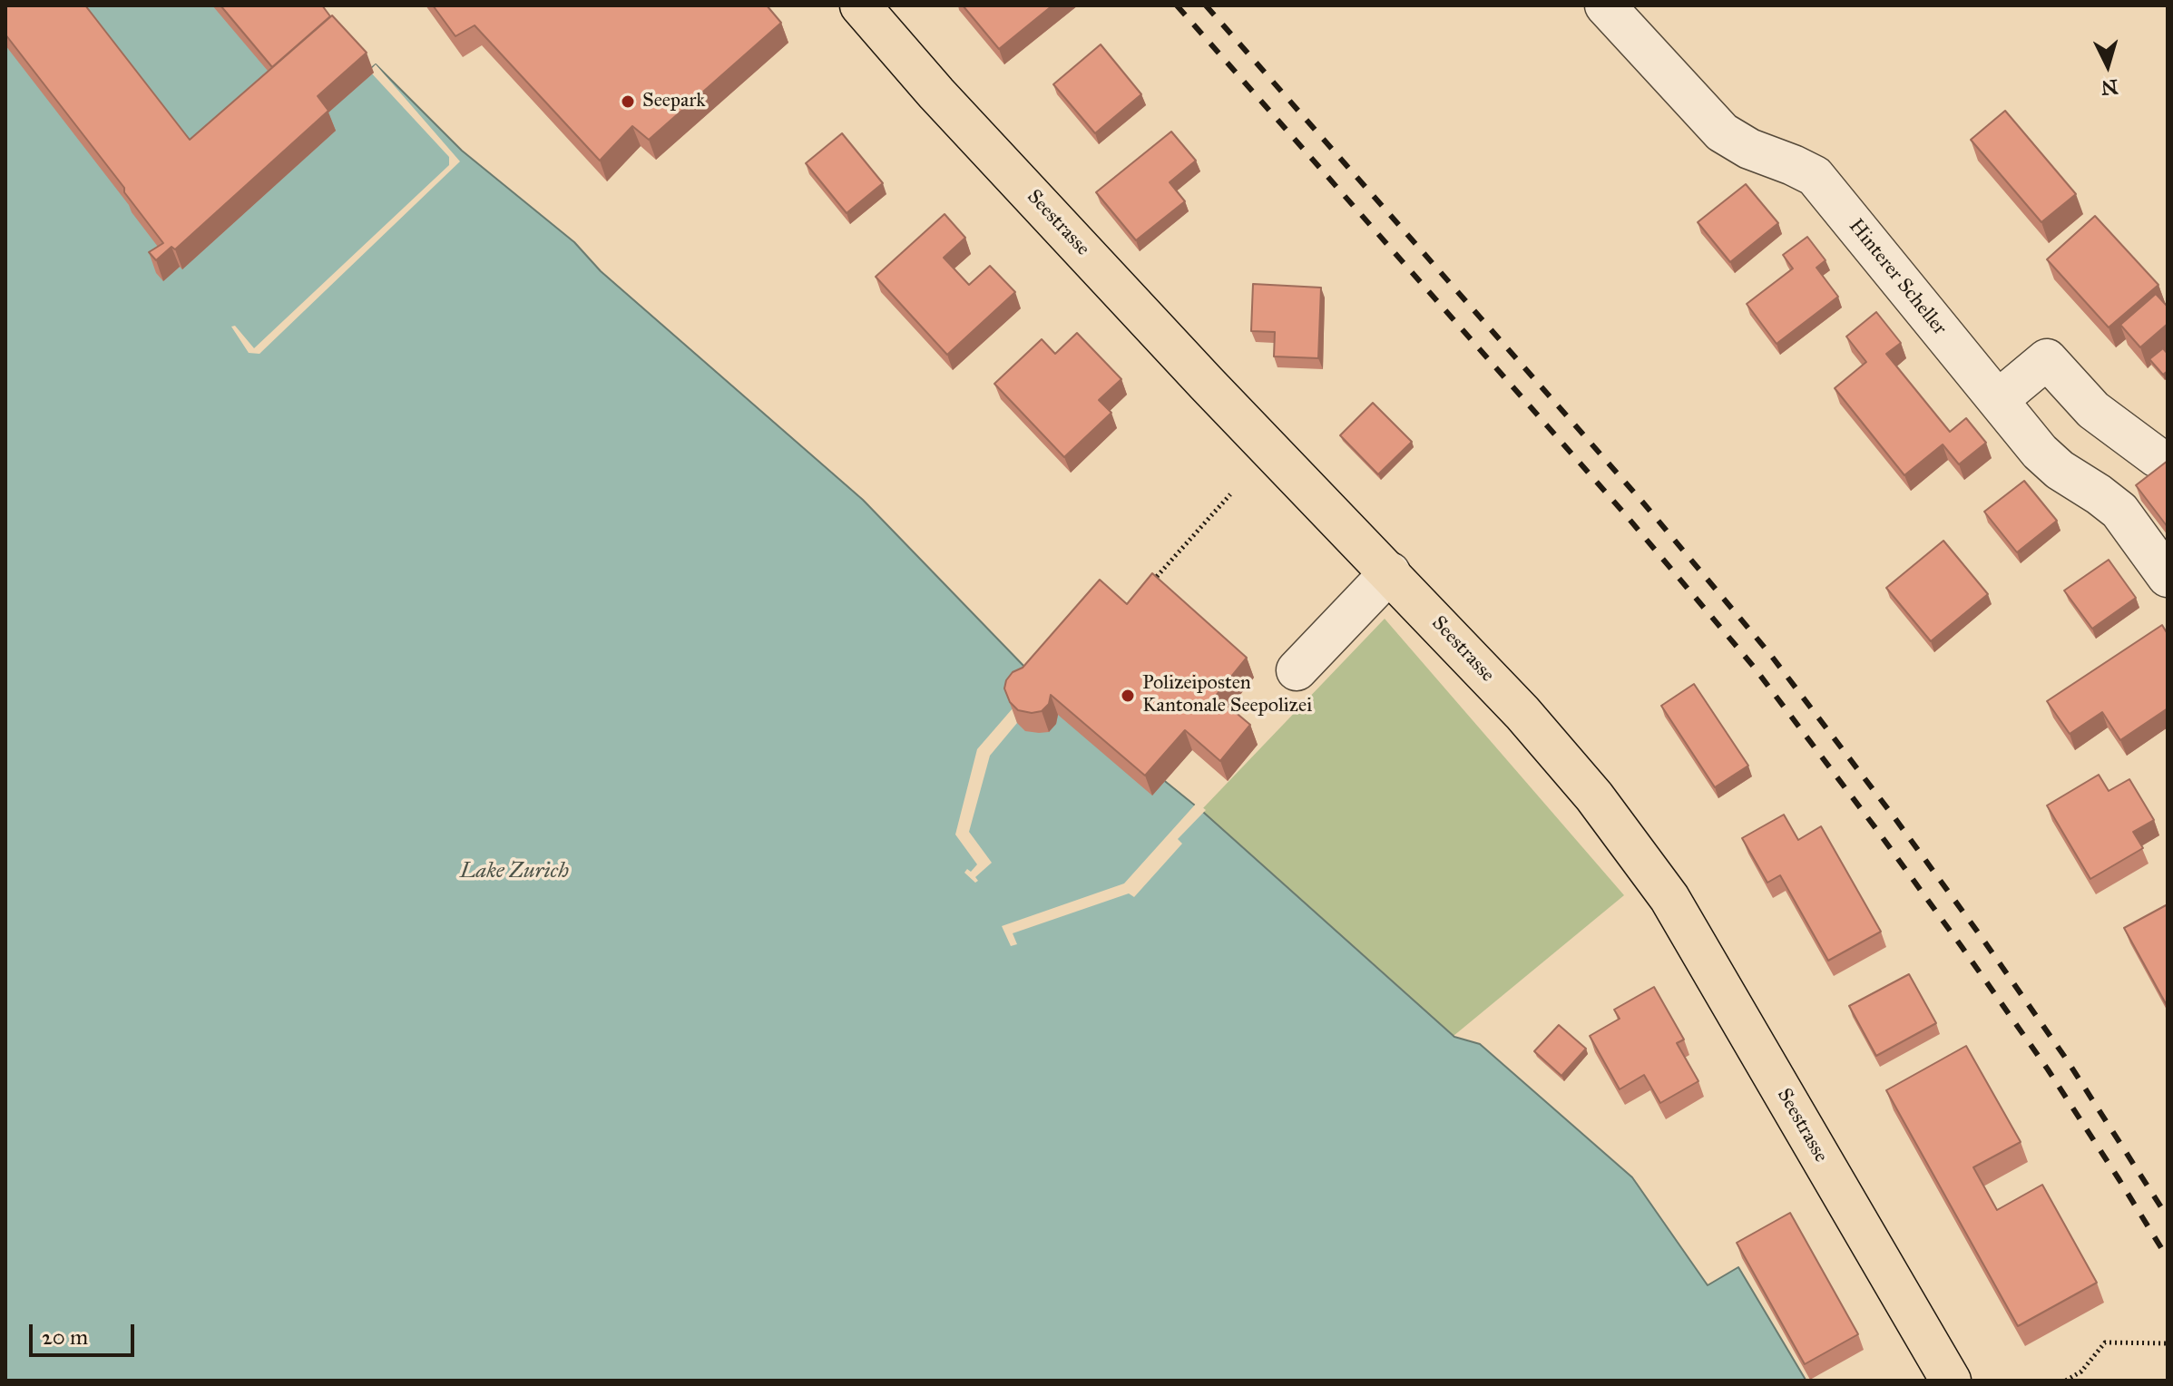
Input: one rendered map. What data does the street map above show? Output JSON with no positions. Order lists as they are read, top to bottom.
{
  "streets": {
    "main road": ["Seestrasse"],
    "street": ["Hinterer Scheller"]
  },
  "water": ["Lake Zurich"],
  "places": ["Seepark", "Polizeiposten Kantonale Seepolizei"],
  "scale_bar": "20 m",
  "north": "bottom"
}
